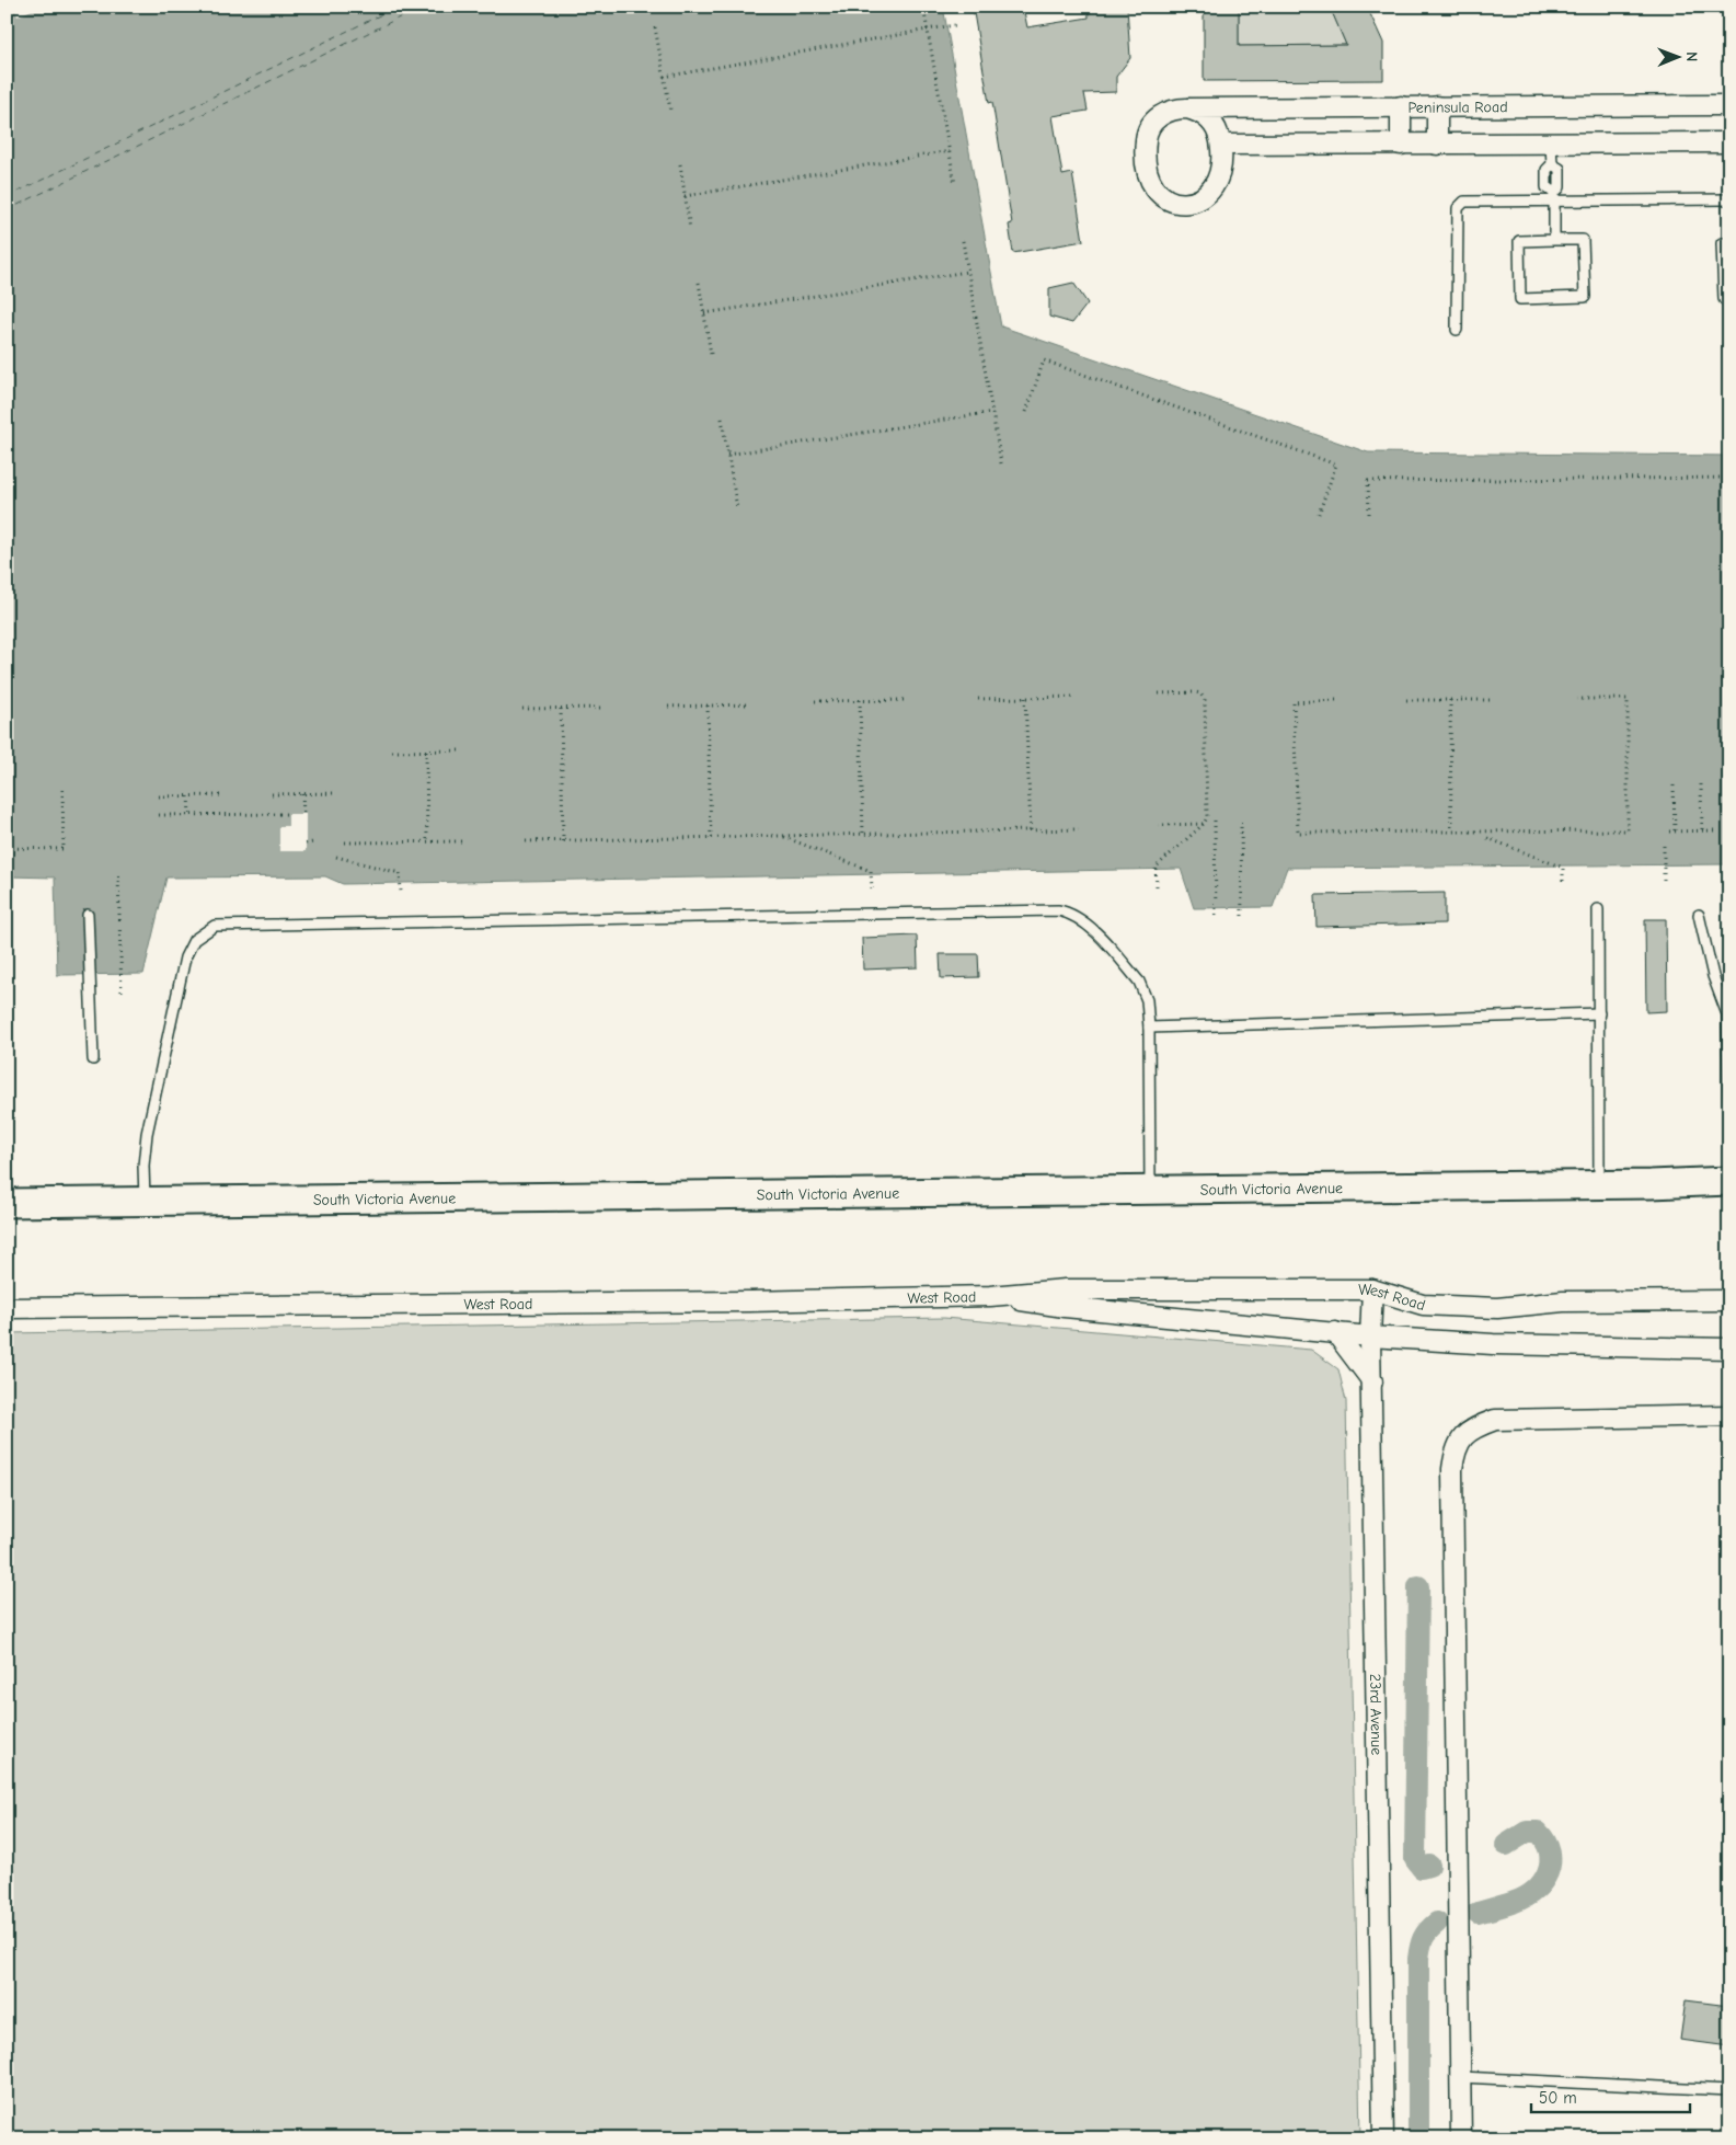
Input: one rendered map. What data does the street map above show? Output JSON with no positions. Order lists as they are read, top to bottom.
{
  "streets": {
    "street": [
      "Peninsula Road",
      "South Victoria Avenue",
      "West Road",
      "23rd Avenue"
    ]
  },
  "crossings": [
    ["West Road", "23rd Avenue"]
  ],
  "scale_bar": "50 m",
  "north": "right"
}
